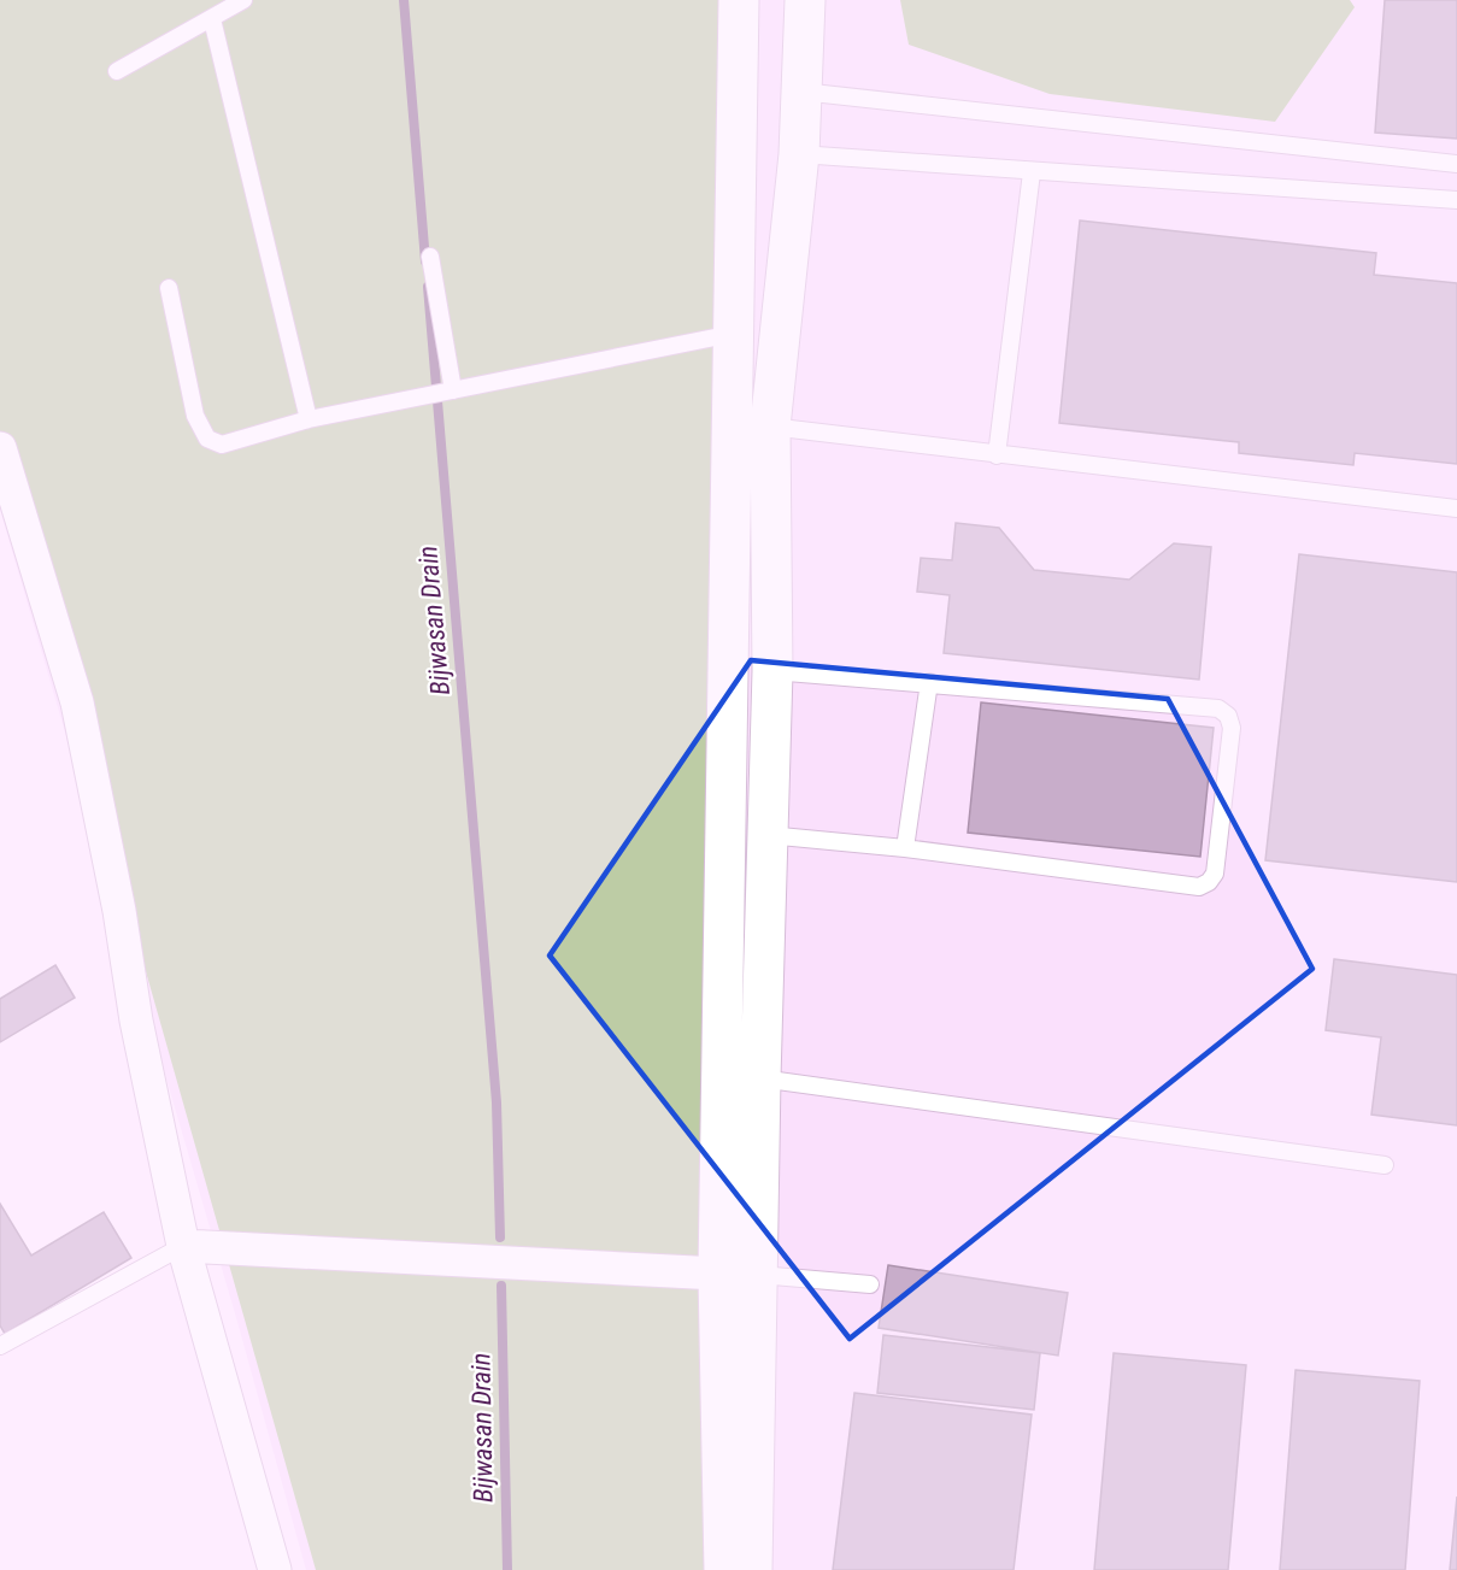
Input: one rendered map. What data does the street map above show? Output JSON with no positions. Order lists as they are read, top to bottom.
{
  "water": ["Bijwasan Drain"]
}
